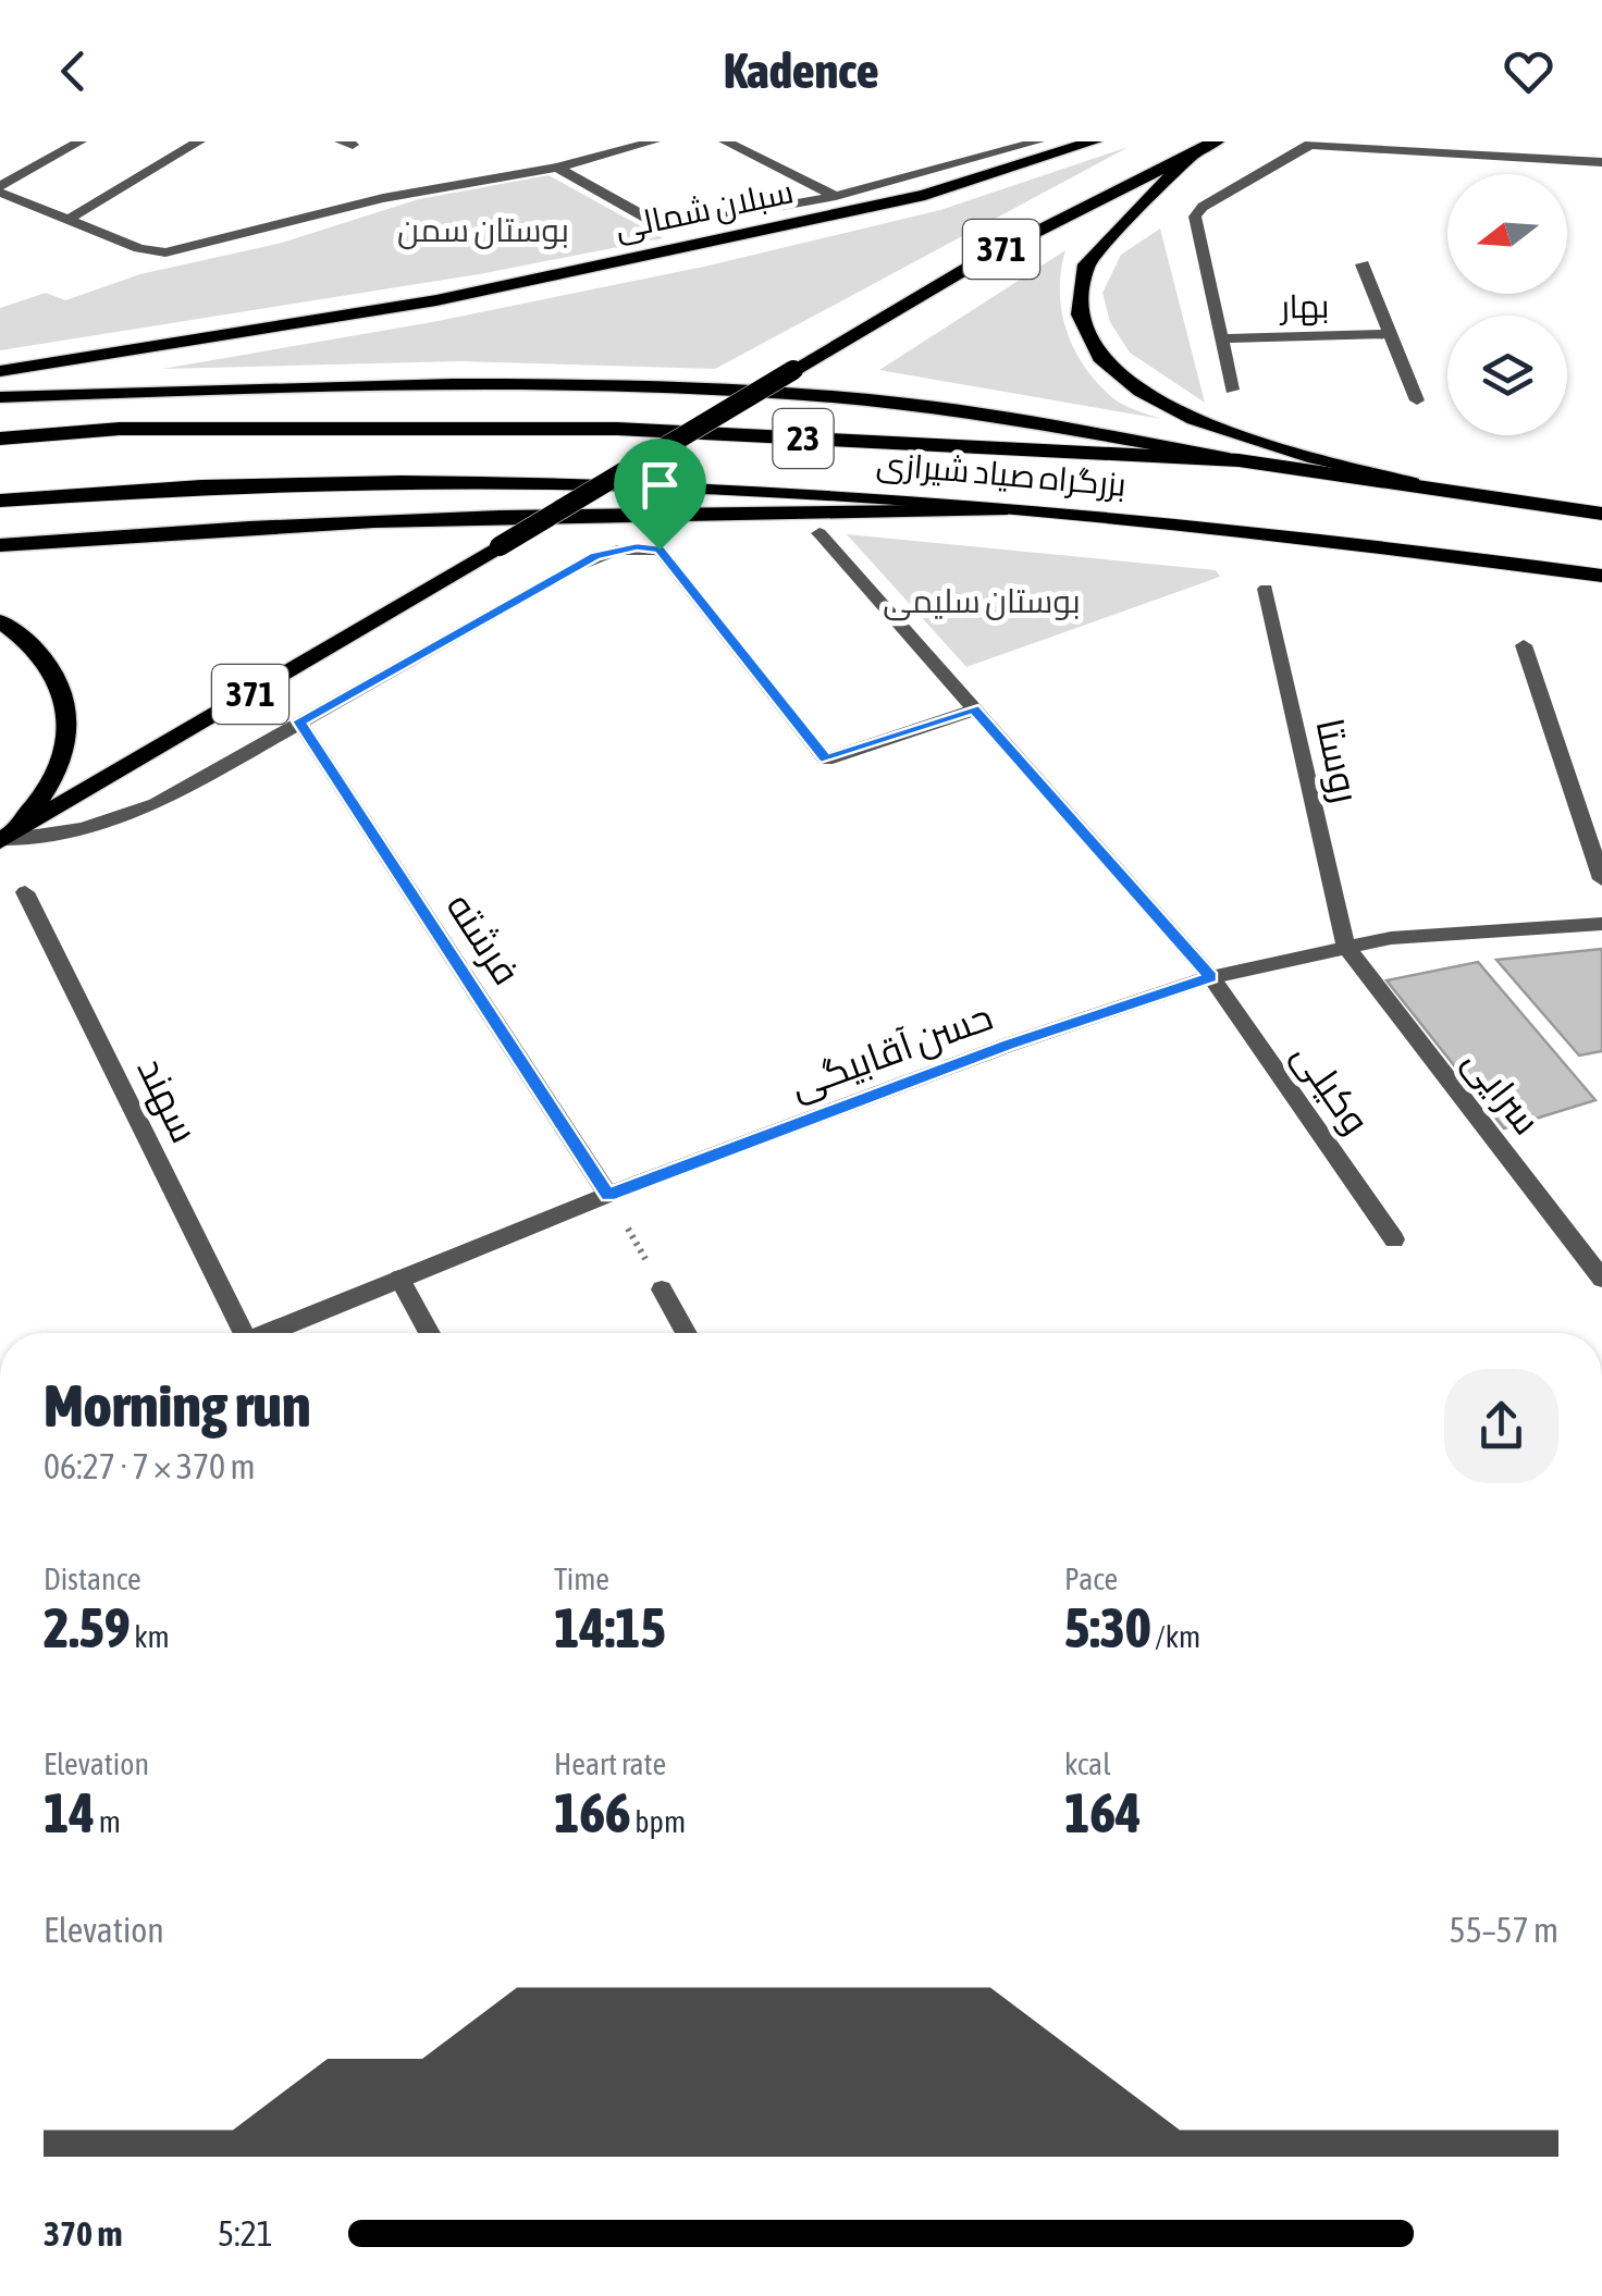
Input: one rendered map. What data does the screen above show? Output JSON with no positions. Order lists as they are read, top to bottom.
{
  "streets": {
    "highway": ["23", "بزرگراه صیاد شیرازی"],
    "main road": ["سبلان شمالی", "371"],
    "street": [
      "بهار",
      "روستا",
      "فرشته",
      "حسن آقابیگی",
      "وکیلی",
      "سرایی",
      "سهند"
    ]
  },
  "crossings": [
    ["روستا", "حسن آقابیگی"],
    ["روستا", "سرایی"],
    ["فرشته", "حسن آقابیگی"],
    ["حسن آقابیگی", "وکیلی"],
    ["حسن آقابیگی", "سرایی"]
  ],
  "parks": ["بوستان سمن", "بوستان سلیمی"],
  "north": "left",
  "page": {
    "header": "Kadence",
    "heading": ["Morning run", "06:27 · 7 × 370 m"],
    "stats": [
      ["Distance", "2.59 km"],
      ["Time", "14:15"],
      ["Pace", "5:30 /km"],
      ["Elevation", "14 m"],
      ["Heart rate", "166 bpm"],
      ["kcal", "164"]
    ],
    "chart": ["Elevation", "55–57 m"],
    "list": [
      {
        "name": "370 m",
        "note": "5:21"
      }
    ]
  }
}
